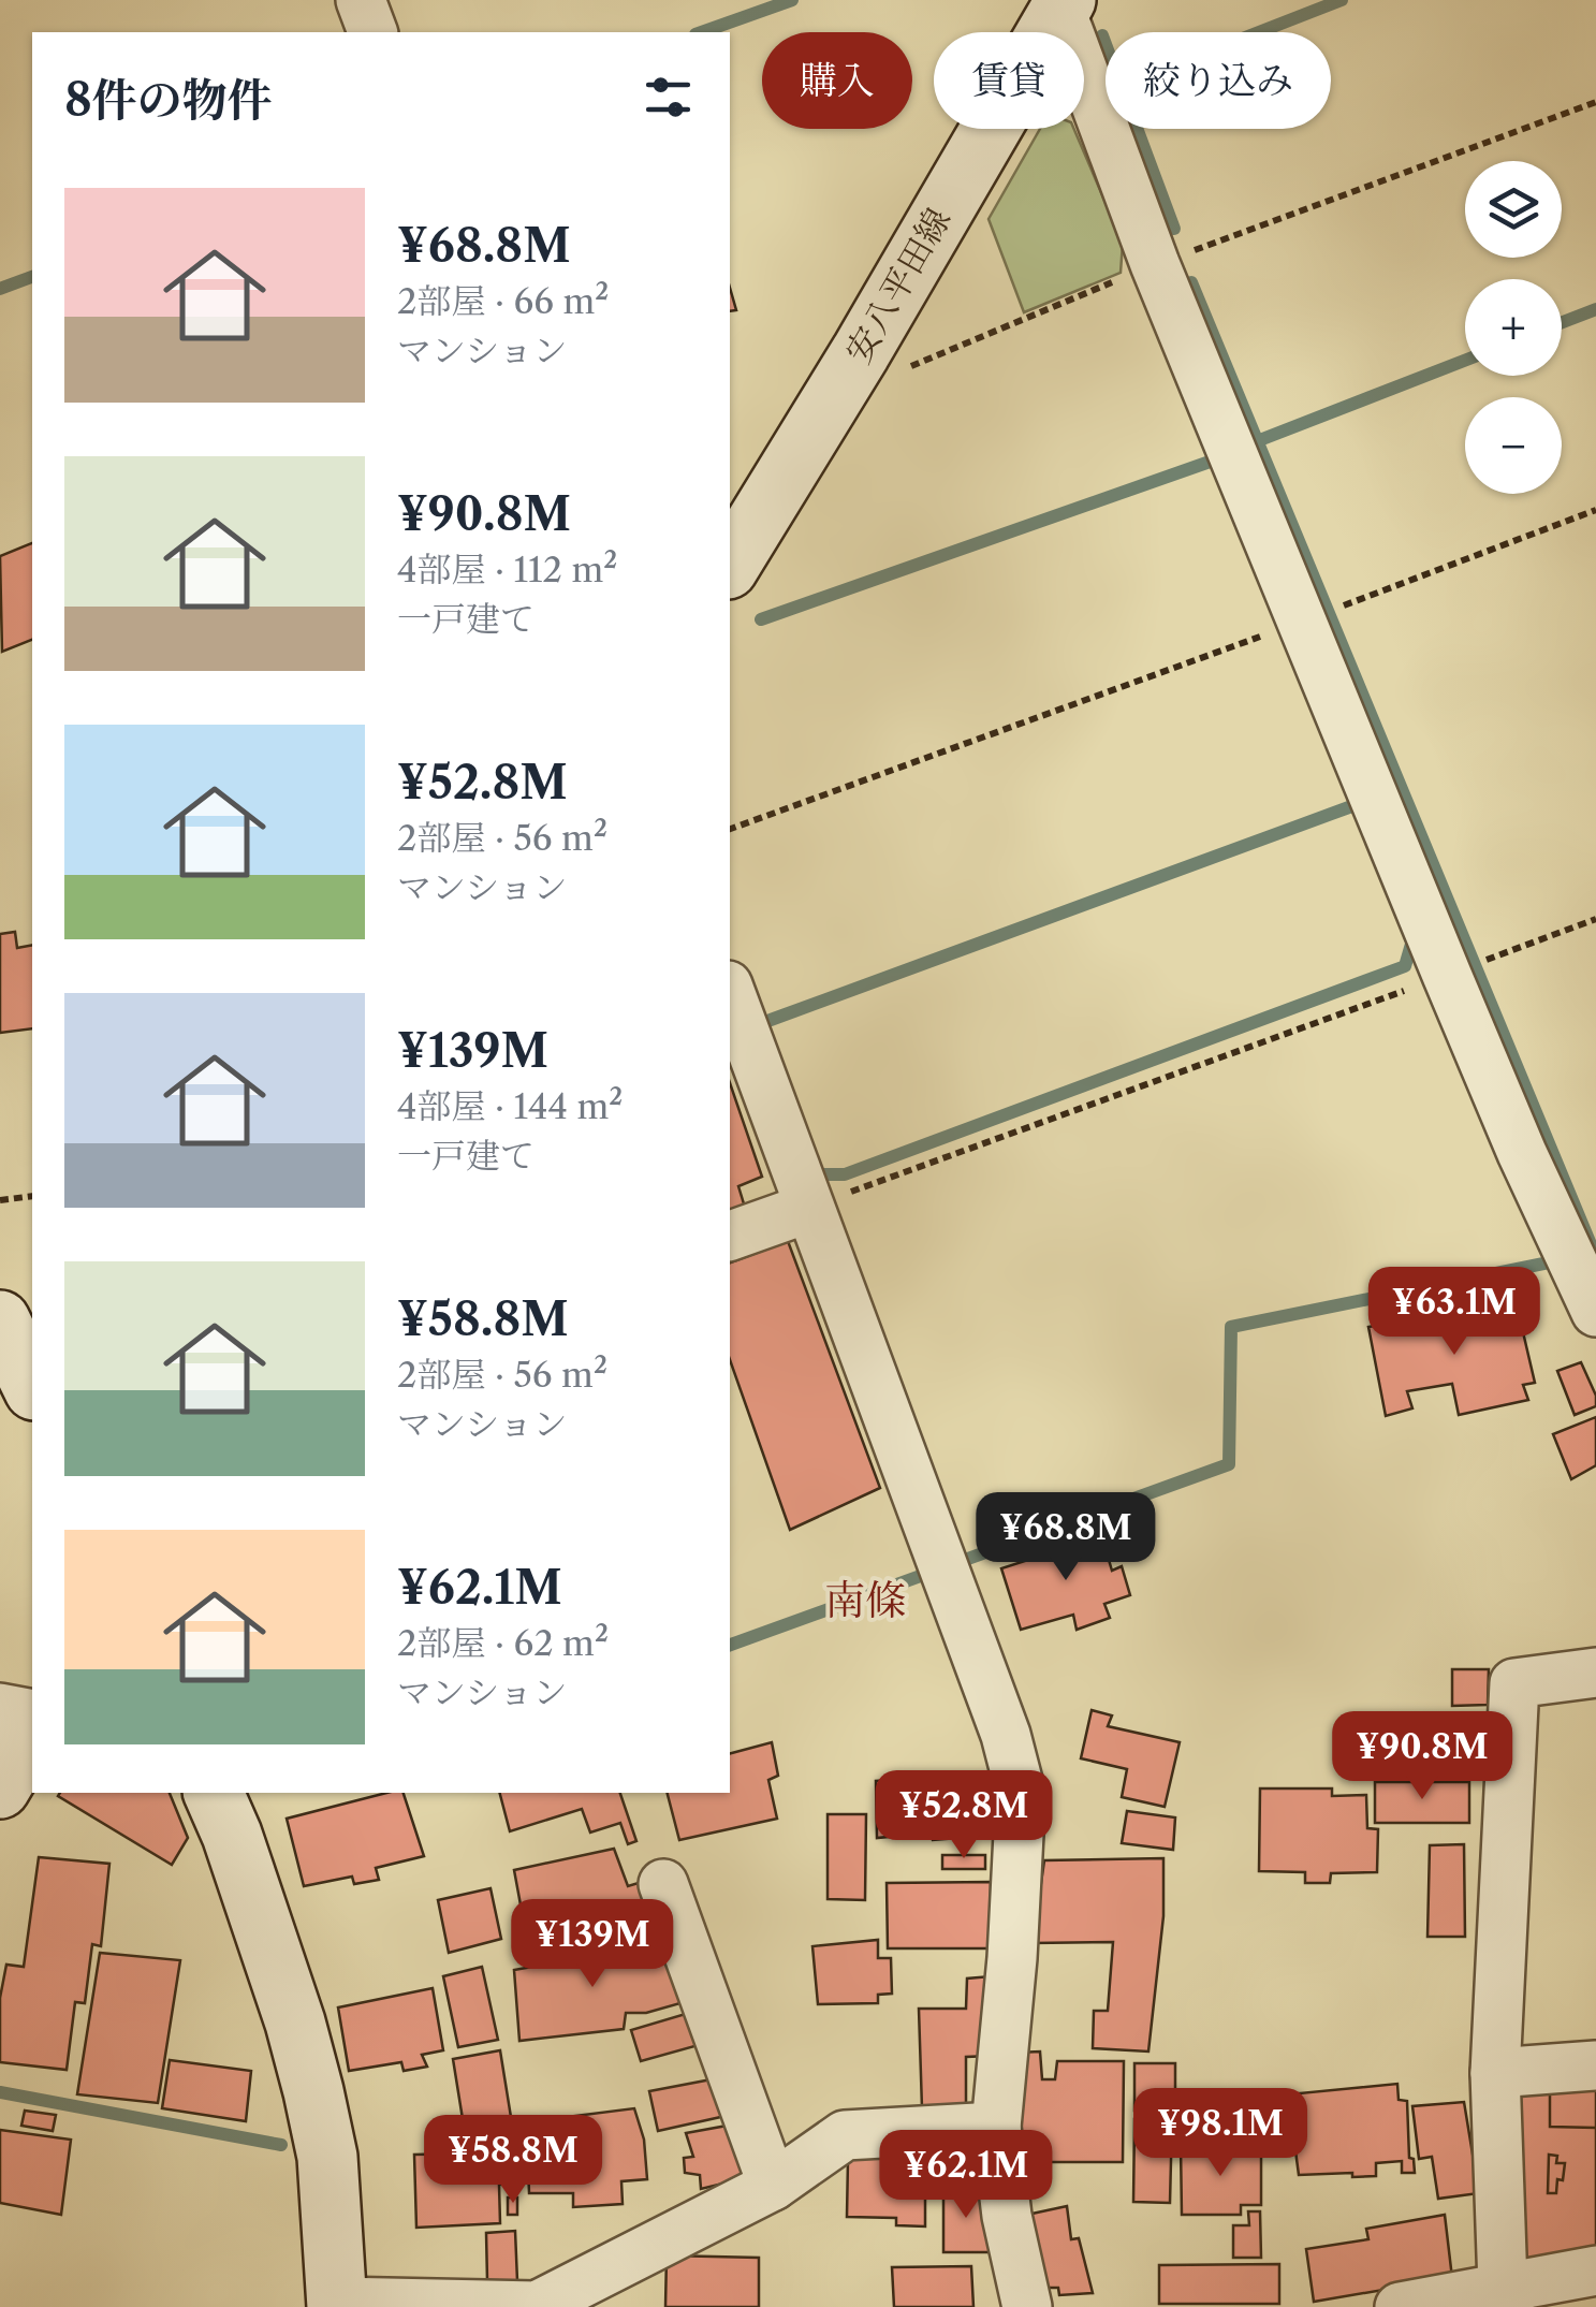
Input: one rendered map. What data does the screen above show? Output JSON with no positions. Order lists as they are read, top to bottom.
{
  "streets": {
    "main road": ["安八平田線"]
  },
  "districts": ["南條"],
  "page": {
    "chip": ["購入", "賃貸", "絞り込み"],
    "heading": "8件の物件",
    "map_buttons": ["+", "−"],
    "list": [
      {
        "name": "¥68.8M",
        "note": "2部屋 · 66 m² · マンション"
      },
      {
        "name": "¥90.8M",
        "note": "4部屋 · 112 m² · 一戸建て"
      },
      {
        "name": "¥52.8M",
        "note": "2部屋 · 56 m² · マンション"
      },
      {
        "name": "¥139M",
        "note": "4部屋 · 144 m² · 一戸建て"
      },
      {
        "name": "¥58.8M",
        "note": "2部屋 · 56 m² · マンション"
      },
      {
        "name": "¥62.1M",
        "note": "2部屋 · 62 m² · マンション"
      }
    ],
    "price": [
      "¥63.1M",
      "¥68.8M",
      "¥90.8M",
      "¥52.8M",
      "¥139M",
      "¥98.1M",
      "¥58.8M",
      "¥62.1M"
    ]
  }
}
